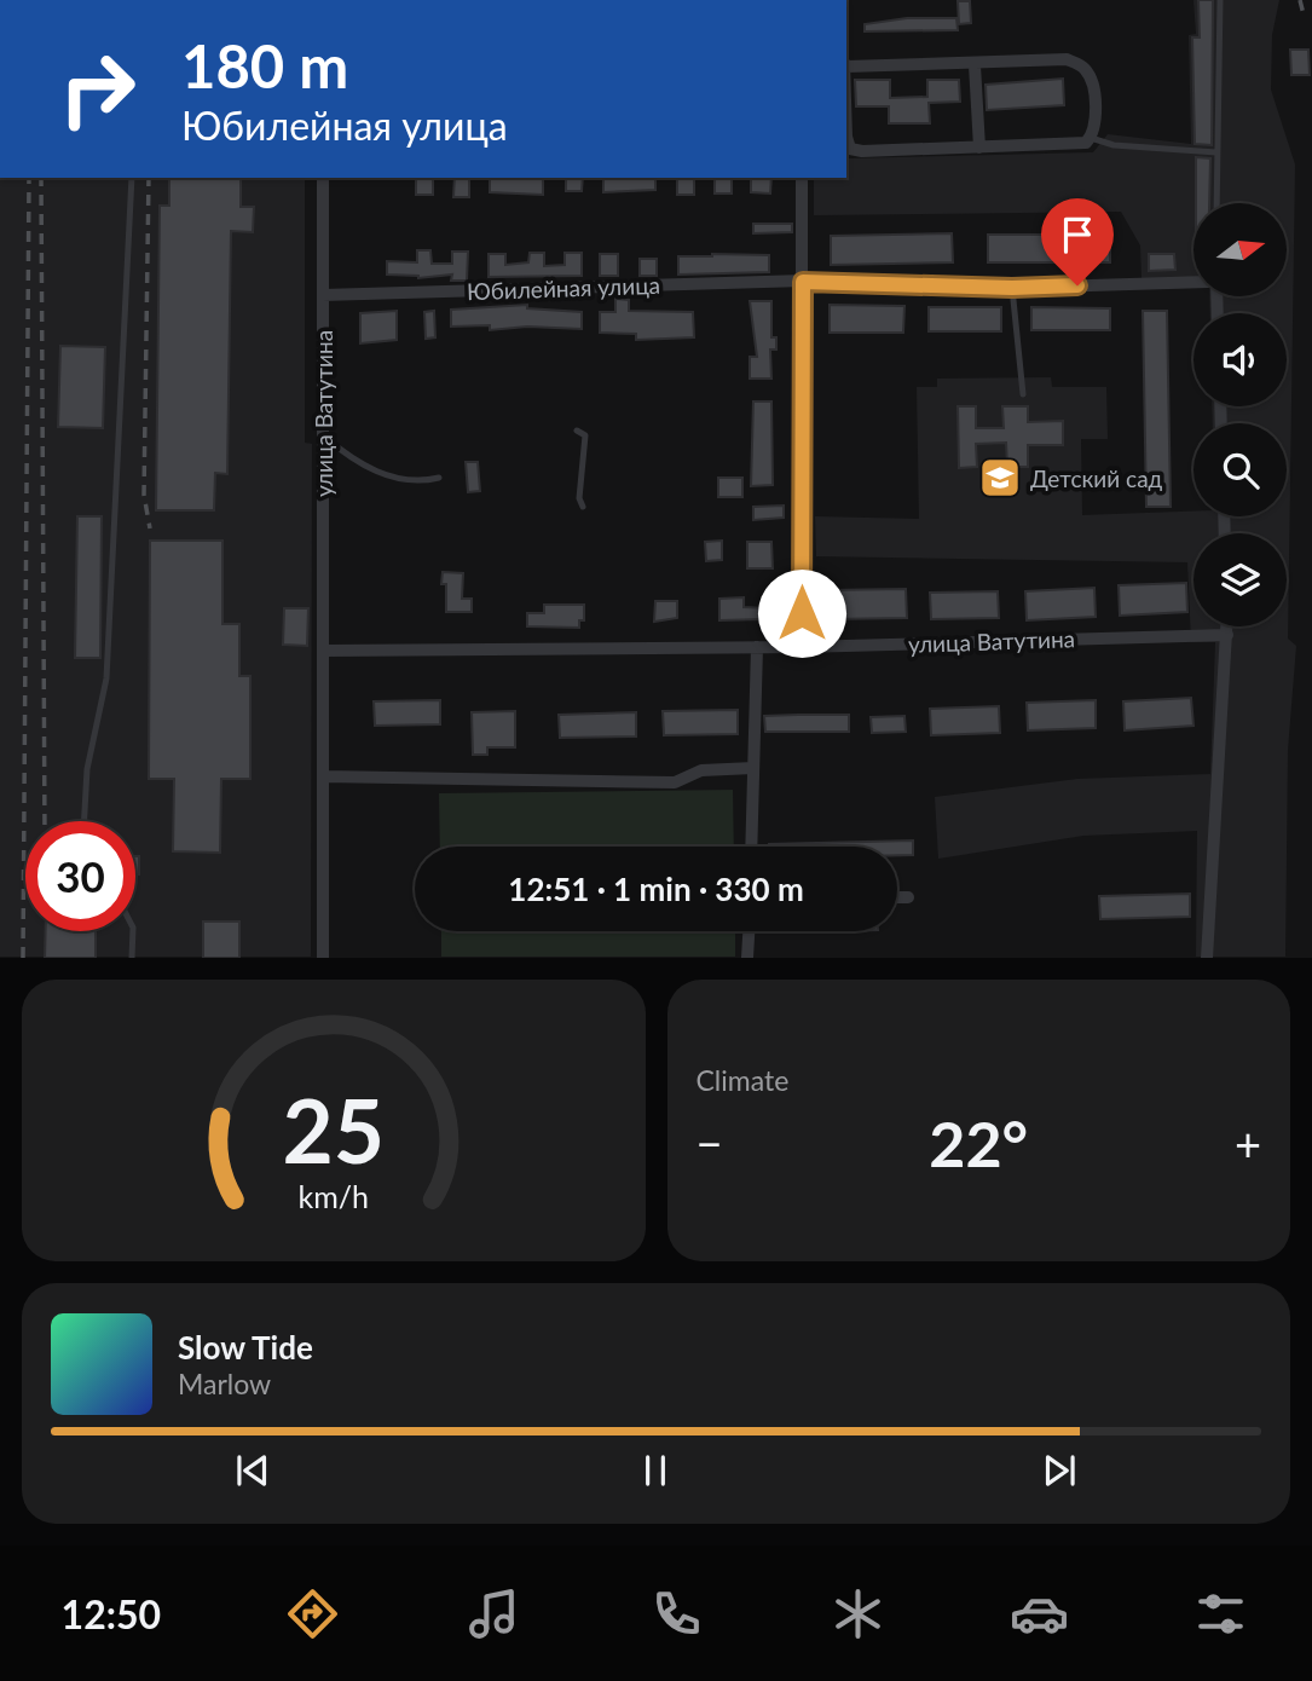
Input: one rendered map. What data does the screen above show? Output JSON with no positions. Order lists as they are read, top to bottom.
{
  "streets": {
    "street": ["Юбилейная улица", "улица Ватутина"]
  },
  "crossings": [
    ["Юбилейная улица", "улица Ватутина"]
  ],
  "places": {
    "school or university": ["Детский сад"]
  },
  "north": "right",
  "page": {
    "turn": ["180 m", "Юбилейная улица"],
    "limit": "30",
    "trip": "12:51 · 1 min · 330 m",
    "tile": "Climate",
    "heat": ["−", "22°", "+"],
    "song": ["Slow Tide", "Marlow"],
    "tabs": "12:50",
    "gauge": ["25", "km/h"]
  }
}
